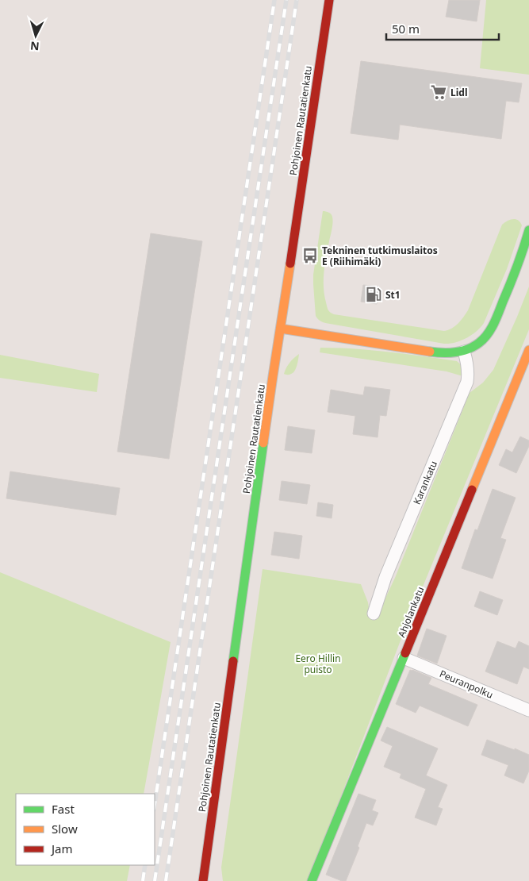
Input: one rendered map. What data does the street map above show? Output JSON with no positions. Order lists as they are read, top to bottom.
{
  "streets": {
    "street": [
      "Pohjoinen Rautatienkatu",
      "Karankatu",
      "Ahjolankatu",
      "Peuranpolku"
    ]
  },
  "crossings": [
    ["Ahjolankatu", "Peuranpolku"]
  ],
  "parks": ["Eero Hillin puisto"],
  "places": {
    "supermarket": ["Lidl"],
    "bus stop": ["Tekninen tutkimuslaitos E (Riihimäki)"],
    "fuel station": ["St1"]
  },
  "legend": ["Fast", "Slow", "Jam"],
  "scale_bar": "50 m",
  "north": "bottom"
}
